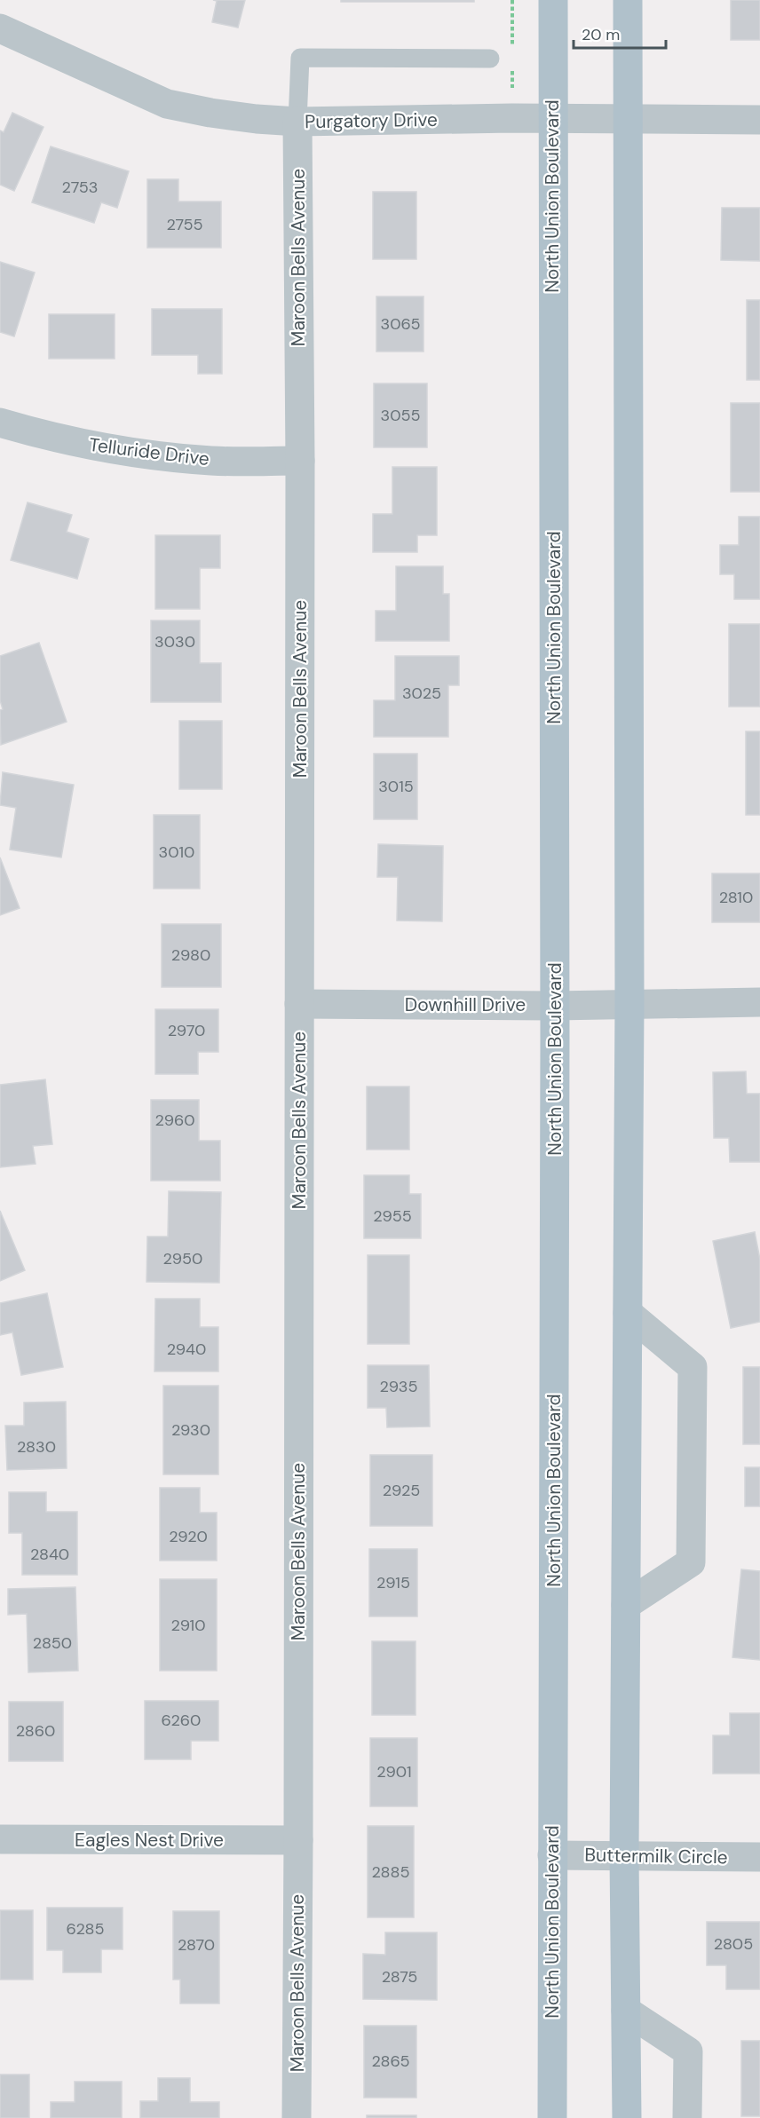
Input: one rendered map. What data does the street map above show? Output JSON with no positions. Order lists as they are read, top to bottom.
{
  "streets": {
    "main road": ["North Union Boulevard"],
    "street": [
      "Purgatory Drive",
      "Maroon Bells Avenue",
      "Telluride Drive",
      "Downhill Drive",
      "Eagles Nest Drive",
      "Buttermilk Circle"
    ]
  },
  "crossings": [
    ["Purgatory Drive", "North Union Boulevard"],
    ["Purgatory Drive", "Maroon Bells Avenue"],
    ["North Union Boulevard", "Downhill Drive"],
    ["North Union Boulevard", "Buttermilk Circle"],
    ["Maroon Bells Avenue", "Telluride Drive"],
    ["Maroon Bells Avenue", "Downhill Drive"],
    ["Maroon Bells Avenue", "Eagles Nest Drive"]
  ],
  "house_numbers": [
    "2753",
    "2755",
    "3065",
    "3055",
    "3030",
    "3025",
    "3015",
    "3010",
    "2810",
    "2980",
    "2970",
    "2960",
    "2955",
    "2950",
    "2940",
    "2935",
    "2930",
    "2830",
    "2925",
    "2920",
    "2840",
    "2915",
    "2910",
    "2850",
    "6260",
    "2860",
    "2901",
    "2885",
    "6285",
    "2805",
    "2870",
    "2875",
    "2865"
  ],
  "scale_bar": "20 m"
}
